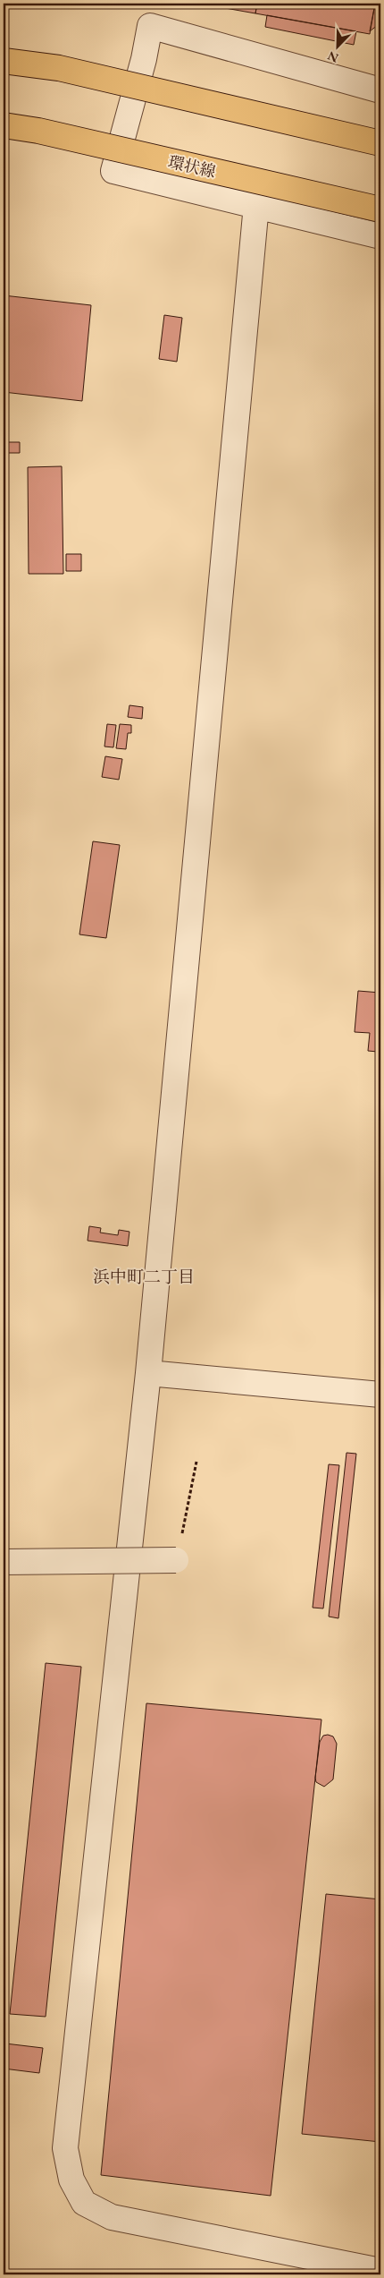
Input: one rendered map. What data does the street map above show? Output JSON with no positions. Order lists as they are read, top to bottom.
{
  "streets": {
    "main road": ["環状線"]
  },
  "districts": ["浜中町二丁目"],
  "north": "bottom left"
}
